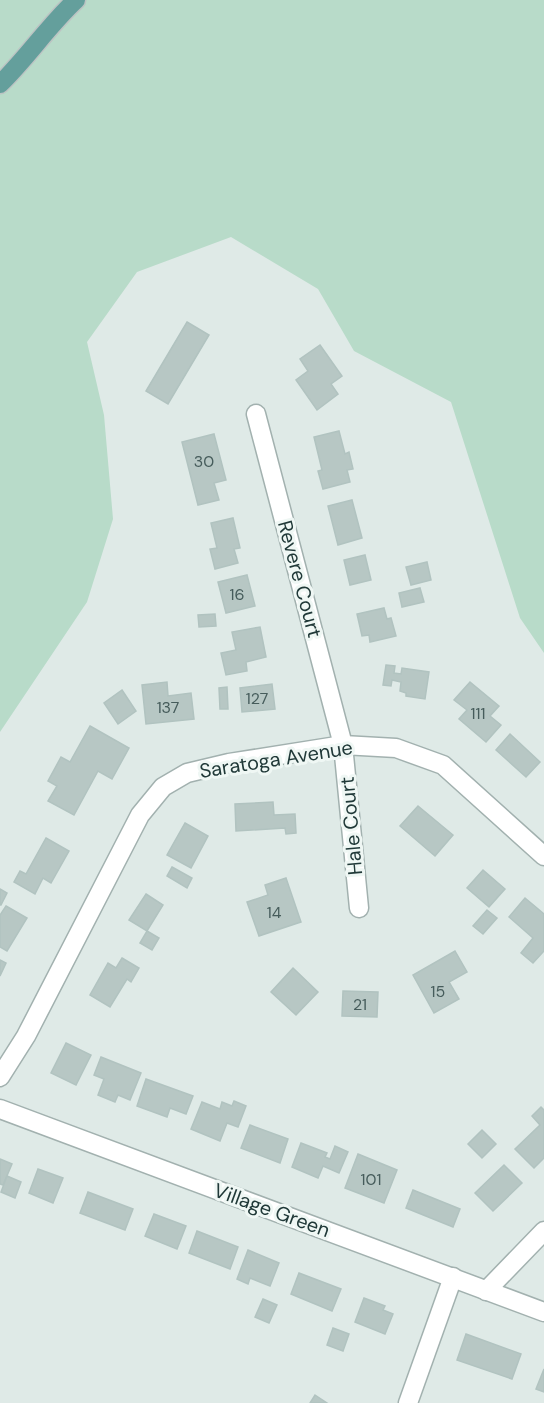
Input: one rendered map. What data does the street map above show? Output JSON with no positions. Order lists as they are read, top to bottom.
{
  "streets": {
    "street": [
      "Revere Court",
      "Saratoga Avenue",
      "Hale Court",
      "Village Green"
    ]
  },
  "crossings": [
    ["Revere Court", "Saratoga Avenue"],
    ["Revere Court", "Hale Court"],
    ["Saratoga Avenue", "Hale Court"]
  ],
  "house_numbers": [
    "30",
    "16",
    "127",
    "137",
    "111",
    "14",
    "15",
    "21",
    "101"
  ]
}
